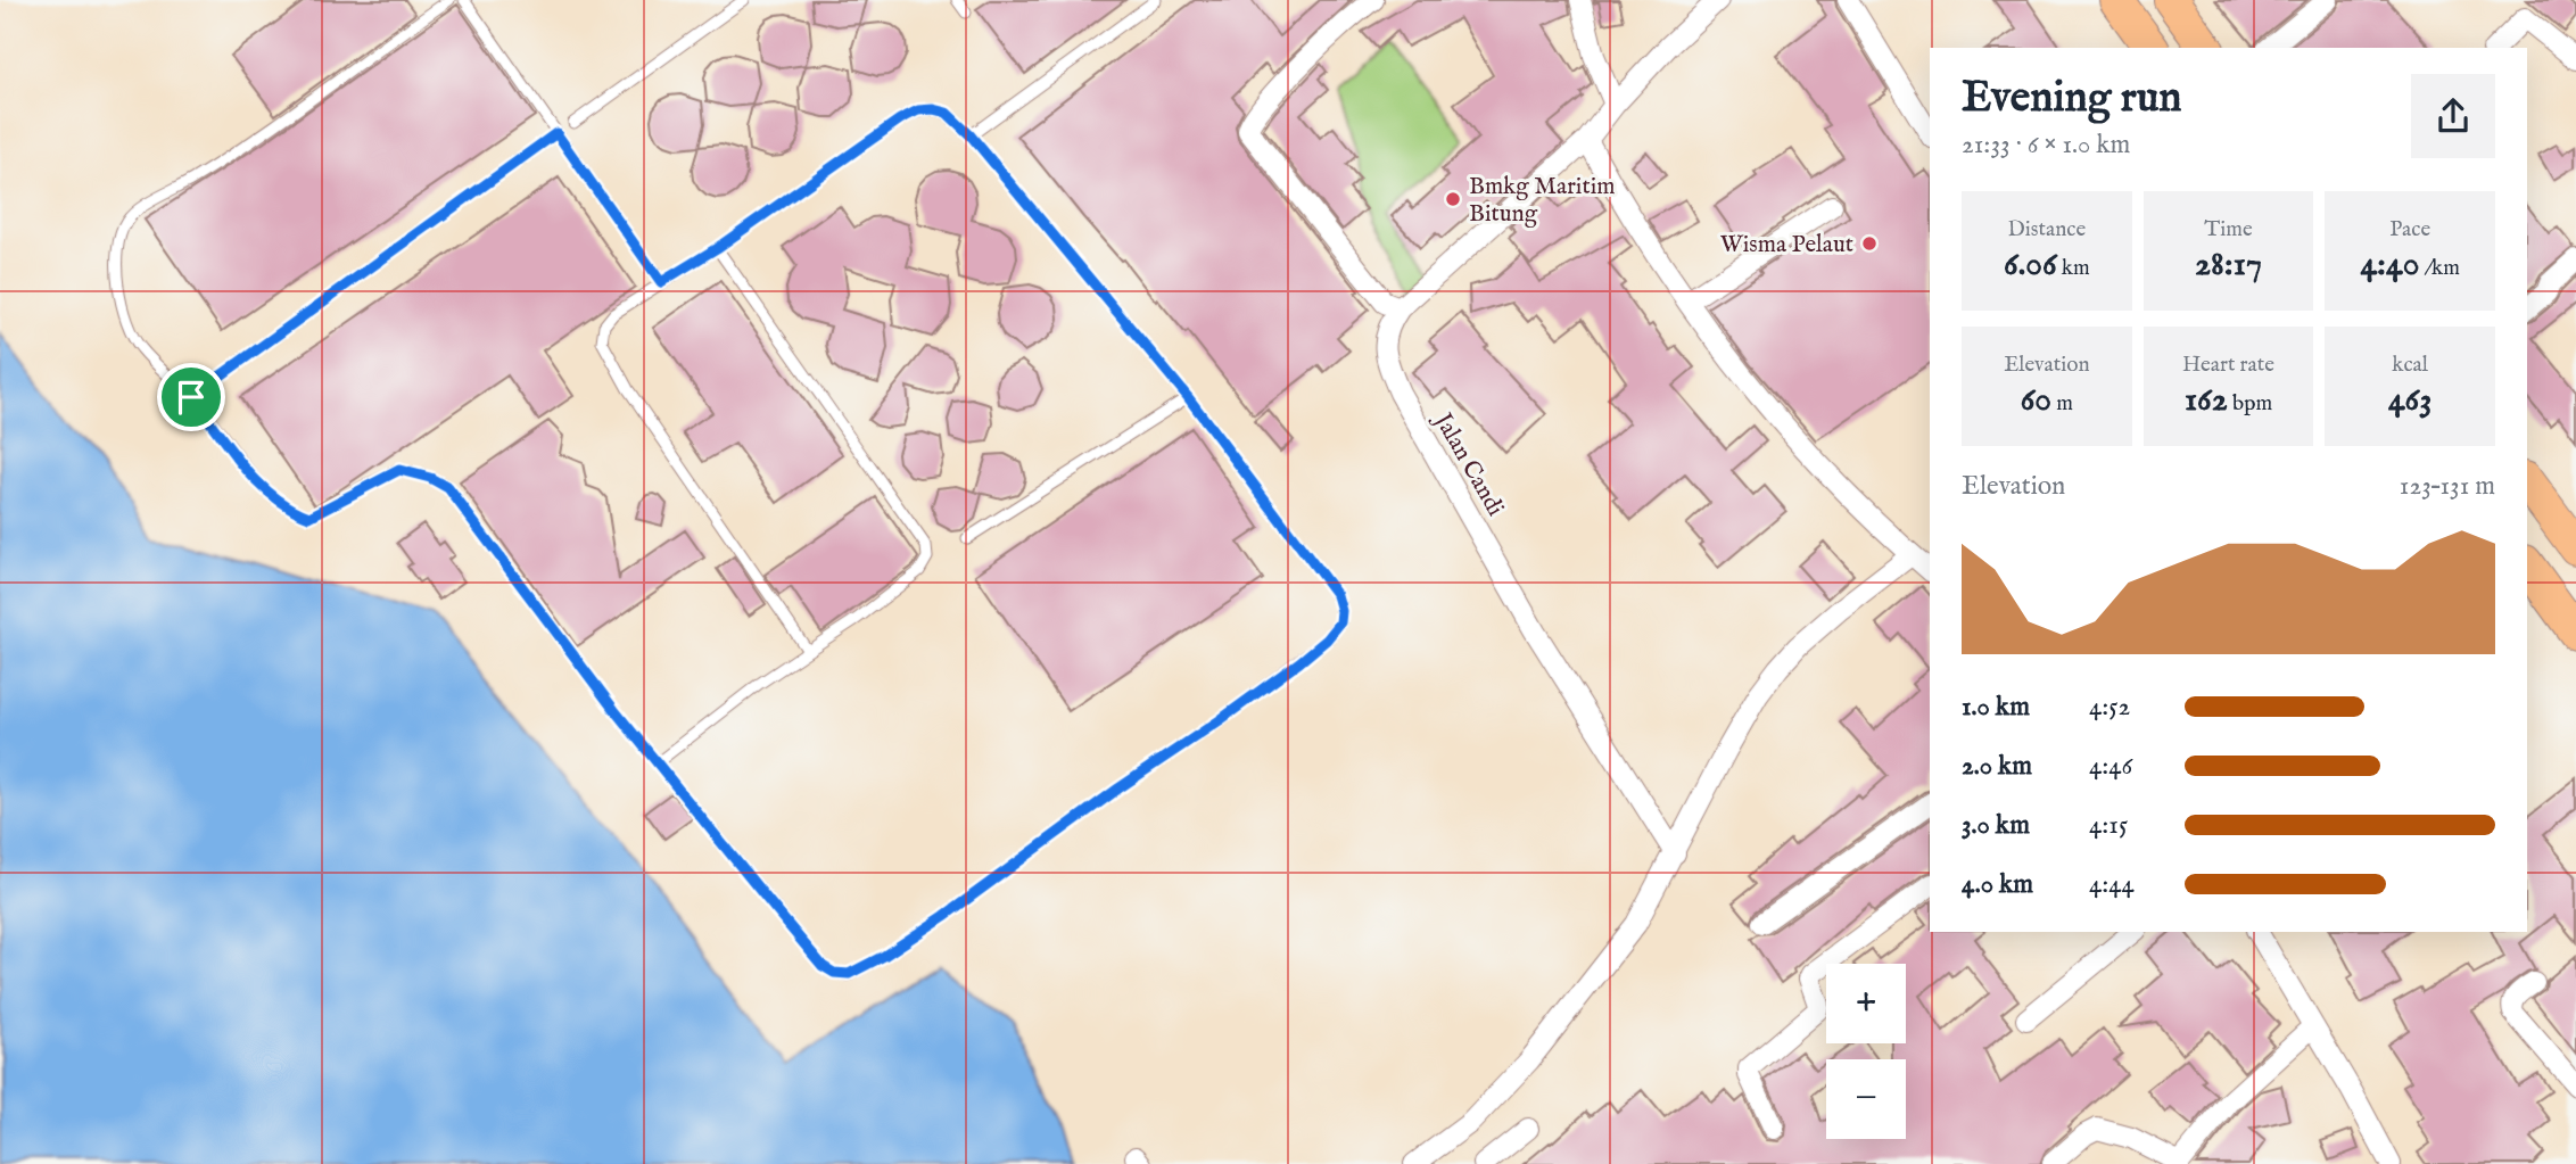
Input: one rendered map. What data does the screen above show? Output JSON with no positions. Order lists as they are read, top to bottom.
{
  "streets": {
    "street": ["Jalan Candi"]
  },
  "places": ["Bmkg Maritim Bitung", "Wisma Pelaut"],
  "page": {
    "heading": ["Evening run", "21:33 · 6 × 1.0 km"],
    "stats": [
      ["Distance", "6.06 km"],
      ["Time", "28:17"],
      ["Pace", "4:40 /km"],
      ["Elevation", "60 m"],
      ["Heart rate", "162 bpm"],
      ["kcal", "463"]
    ],
    "chart": ["Elevation", "123–131 m"],
    "list": [
      {
        "name": "1.0 km",
        "note": "4:52"
      },
      {
        "name": "2.0 km",
        "note": "4:46"
      },
      {
        "name": "3.0 km",
        "note": "4:15"
      },
      {
        "name": "4.0 km",
        "note": "4:44"
      }
    ],
    "map_buttons": ["+", "−"]
  }
}
